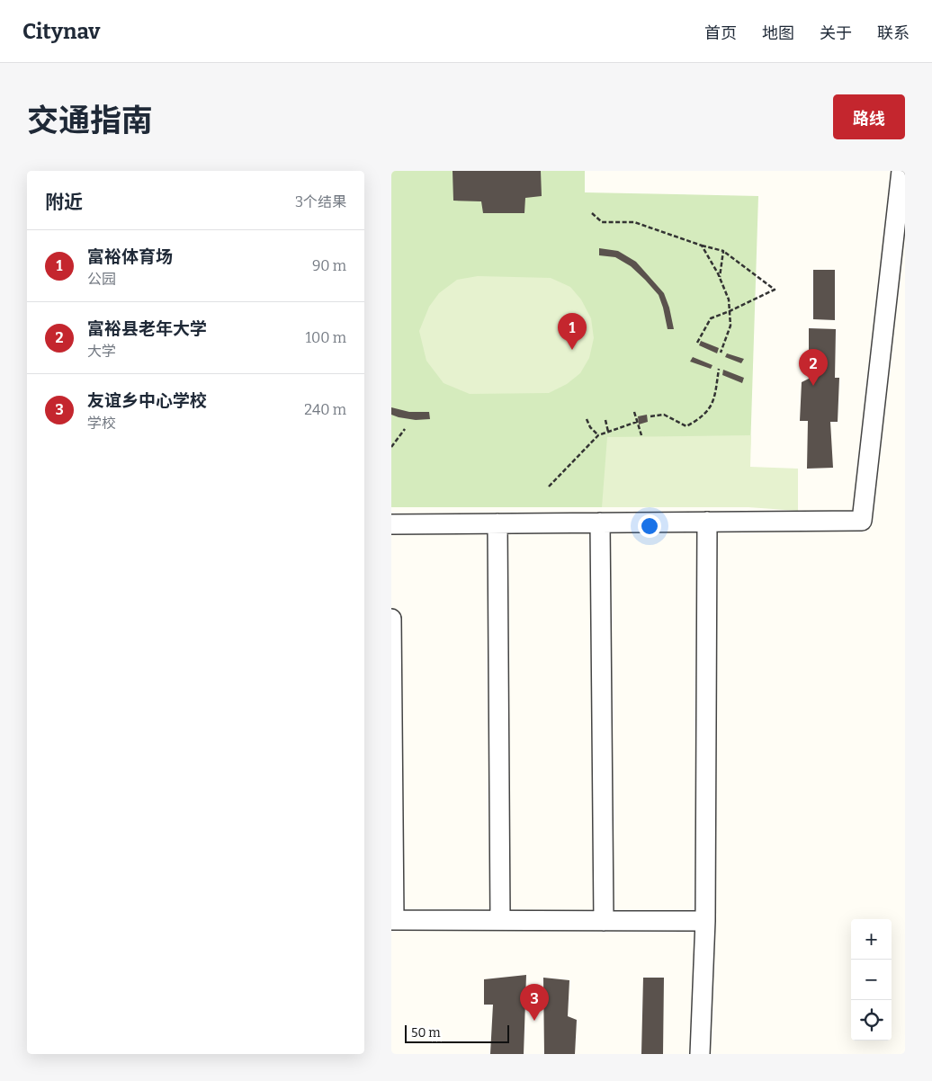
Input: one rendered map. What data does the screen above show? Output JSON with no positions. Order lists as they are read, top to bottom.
{
  "scale_bar": "50 m",
  "page": {
    "header": "Citynav",
    "nav": [
      "首页",
      "地图",
      "关于",
      "联系"
    ],
    "title": "交通指南",
    "buttons": "路线",
    "heading": ["附近", "3个结果"],
    "list": [
      {
        "mark": "1",
        "name": "富裕体育场",
        "note": "公园",
        "value": "90 m"
      },
      {
        "mark": "2",
        "name": "富裕县老年大学",
        "note": "大学",
        "value": "100 m"
      },
      {
        "mark": "3",
        "name": "友谊乡中心学校",
        "note": "学校",
        "value": "240 m"
      }
    ],
    "pins": ["1", "2", "3"],
    "map_buttons": ["+", "−"],
    "scale": "50 m"
  }
}
